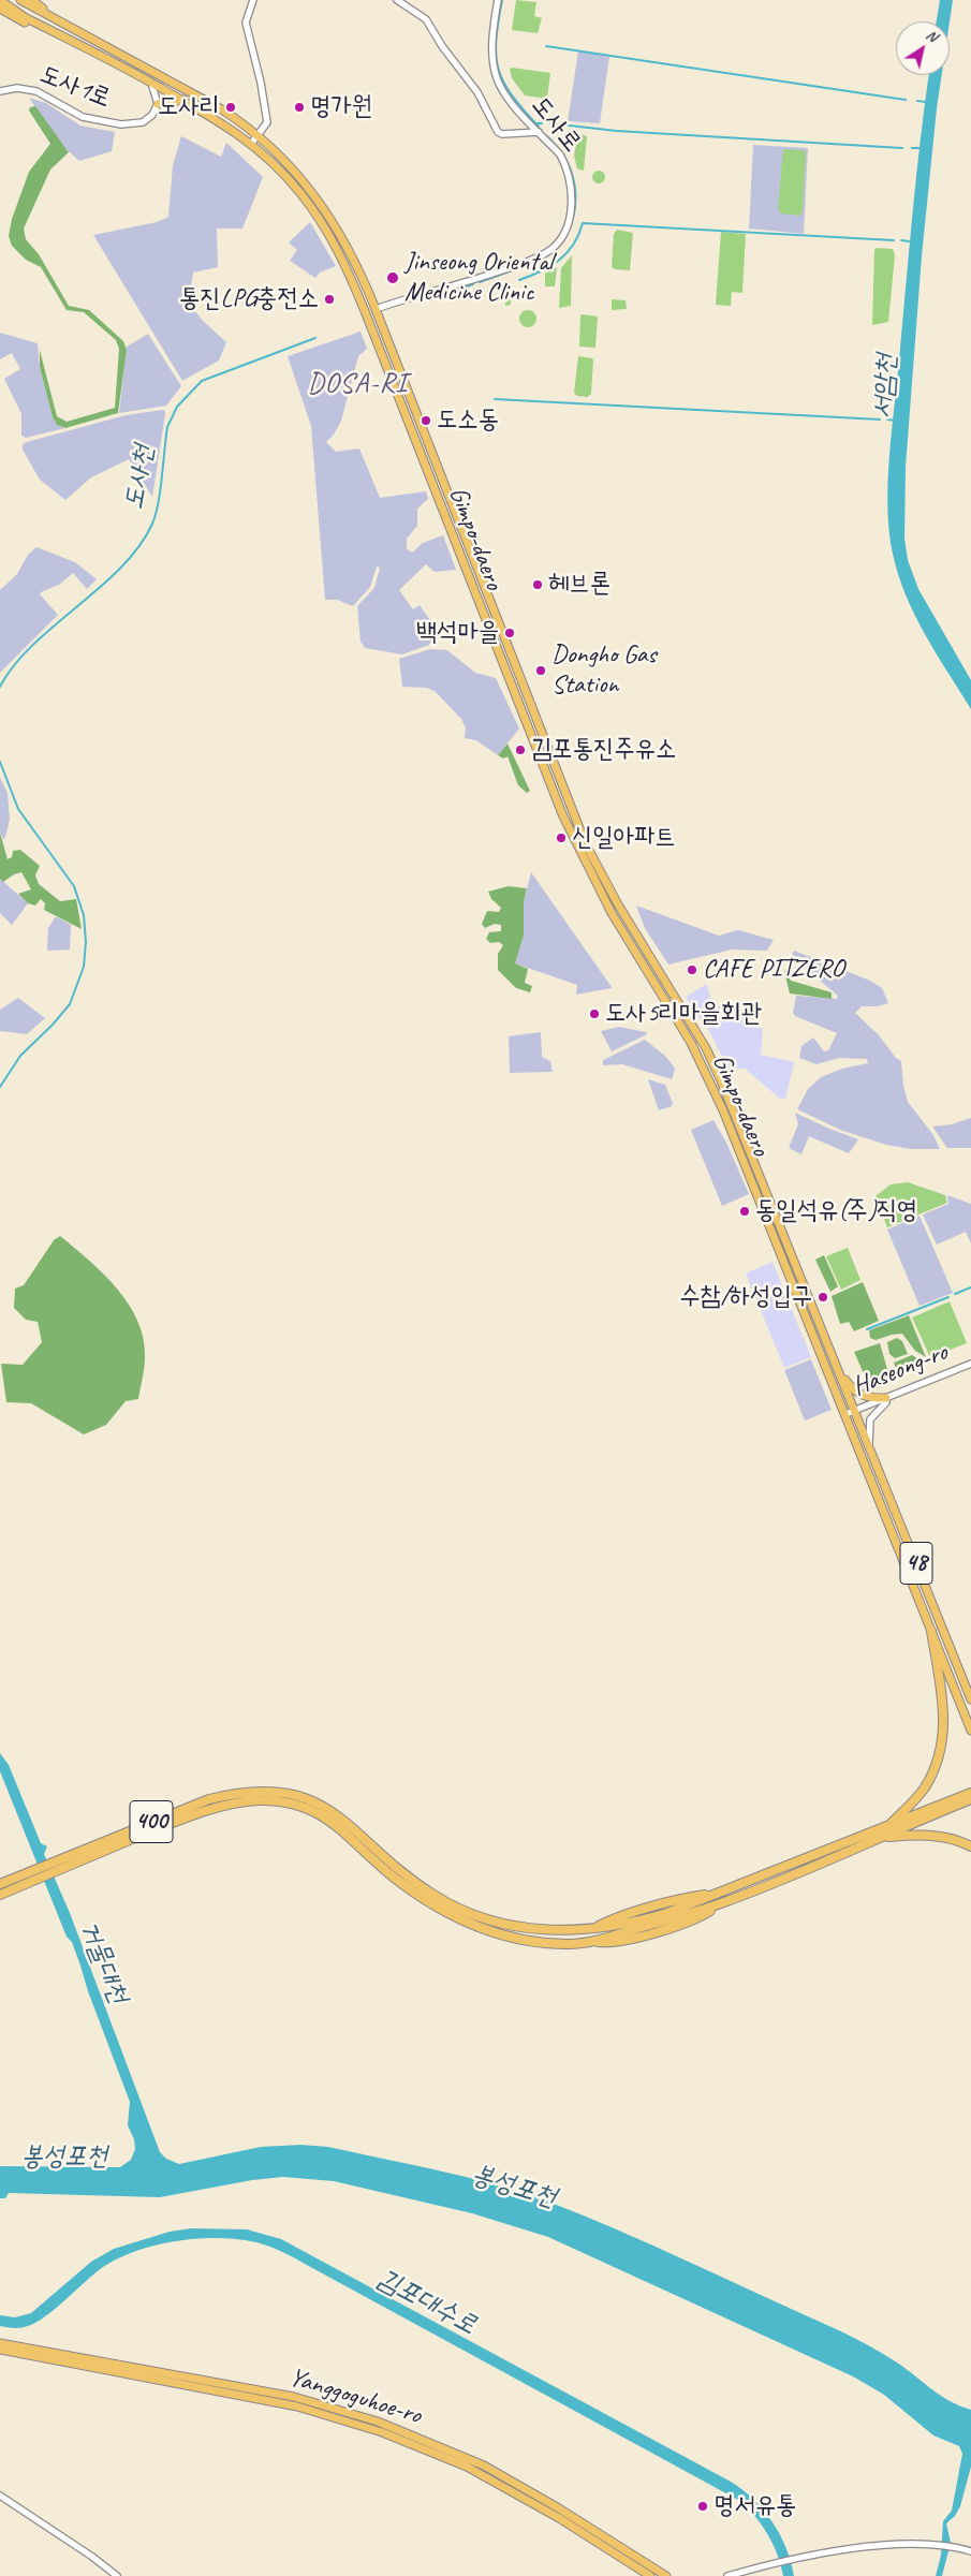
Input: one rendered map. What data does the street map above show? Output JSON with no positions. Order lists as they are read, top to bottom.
{
  "streets": {
    "highway": ["400"],
    "main road": ["Gimpo-daero", "48", "Yanggoguhoe-ro"],
    "street": ["도사1로", "도사로", "Haseong-ro"]
  },
  "crossings": [
    ["도사로", "Gimpo-daero"],
    ["Gimpo-daero", "Haseong-ro"]
  ],
  "districts": ["DOSA-RI"],
  "water": [
    "서암천",
    "도사천",
    "거물대천",
    "봉성포천",
    "김포대수로"
  ],
  "places": [
    "도사리",
    "명가원",
    "Jinseong Oriental Medicine Clinic",
    "통진LPG충전소",
    "도소동",
    "헤브론",
    "백석마을",
    "Dongho Gas Station",
    "김포통진주유소",
    "신일아파트",
    "CAFE PITZERO",
    "도사5리마을회관",
    "동일석유(주)직영",
    "수참/하성입구",
    "명서유통"
  ],
  "north": "top right"
}
